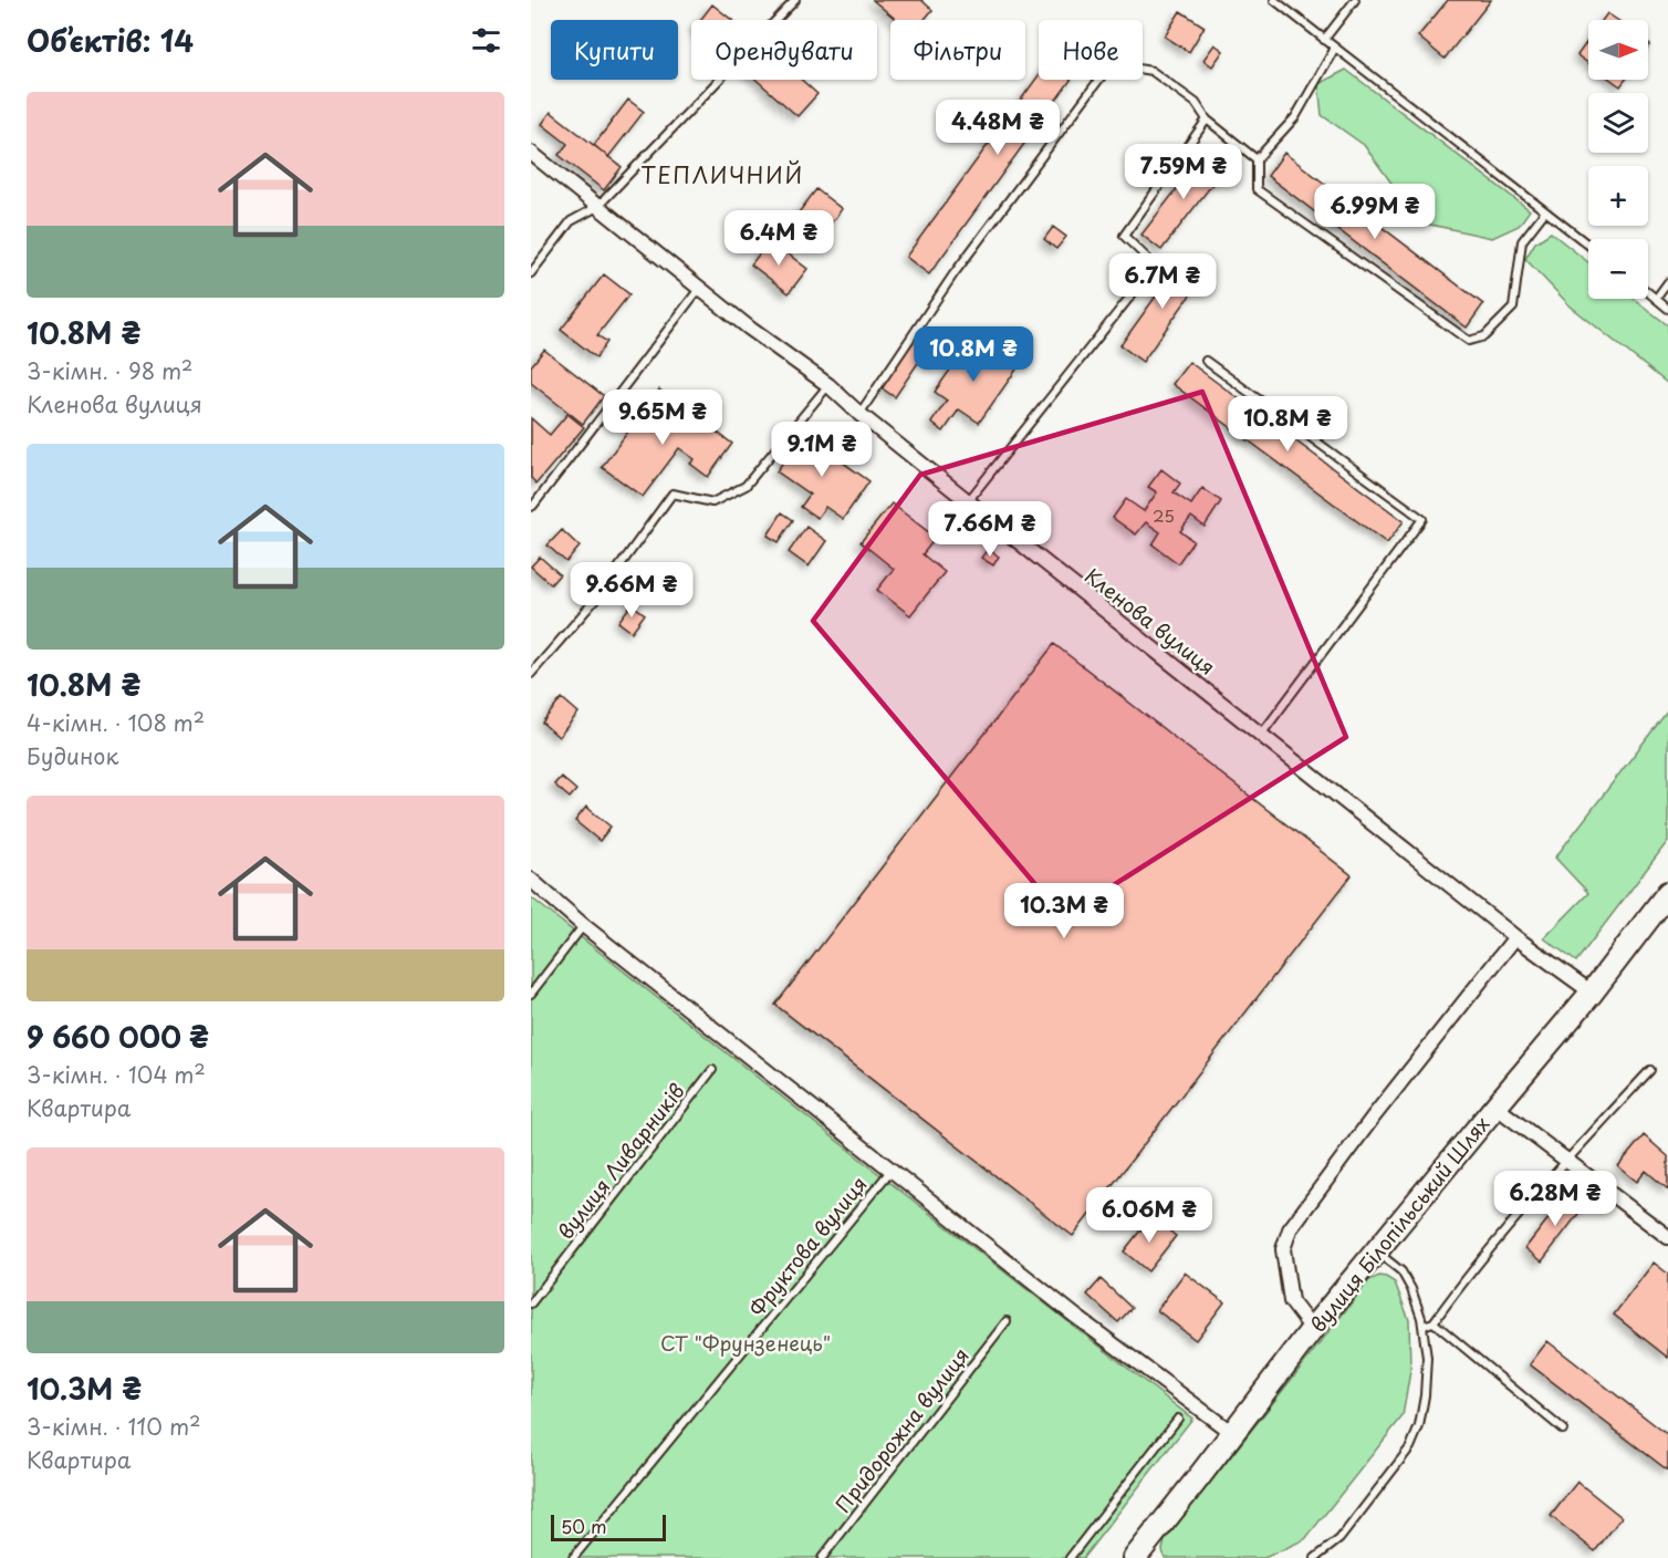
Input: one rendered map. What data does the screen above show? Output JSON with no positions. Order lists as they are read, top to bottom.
{
  "streets": {
    "main road": ["вулиця Білопільський Шлях"],
    "street": ["Кленова вулиця"],
    "lane": ["вулиця Ливарників", "Фруктова вулиця", "Придорожна вулиця"]
  },
  "crossings": [
    ["Кленова вулиця", "вулиця Білопільський Шлях"]
  ],
  "districts": ["ТЕПЛИЧНИЙ"],
  "parks": ["СТ \"Фрунзенець\""],
  "house_numbers": ["25"],
  "scale_bar": "50 m",
  "north": "right",
  "page": {
    "heading": "Об’єктів: 14",
    "map_buttons": ["+", "−"],
    "chip": [
      "Купити",
      "Орендувати",
      "Фільтри",
      "Нове"
    ],
    "list": [
      {
        "name": "10.8M ₴",
        "note": "3-кімн. · 98 m² · Кленова вулиця"
      },
      {
        "name": "10.8M ₴",
        "note": "4-кімн. · 108 m² · Будинок"
      },
      {
        "name": "9 660 000 ₴",
        "note": "3-кімн. · 104 m² · Квартира"
      },
      {
        "name": "10.3M ₴",
        "note": "3-кімн. · 110 m² · Квартира"
      }
    ],
    "price": [
      "4.48M ₴",
      "7.59M ₴",
      "6.99M ₴",
      "6.4M ₴",
      "6.7M ₴",
      "10.8M ₴",
      "9.65M ₴",
      "10.8M ₴",
      "9.1M ₴",
      "7.66M ₴",
      "9.66M ₴",
      "10.3M ₴",
      "6.28M ₴",
      "6.06M ₴"
    ],
    "scale": "50 m"
  }
}
